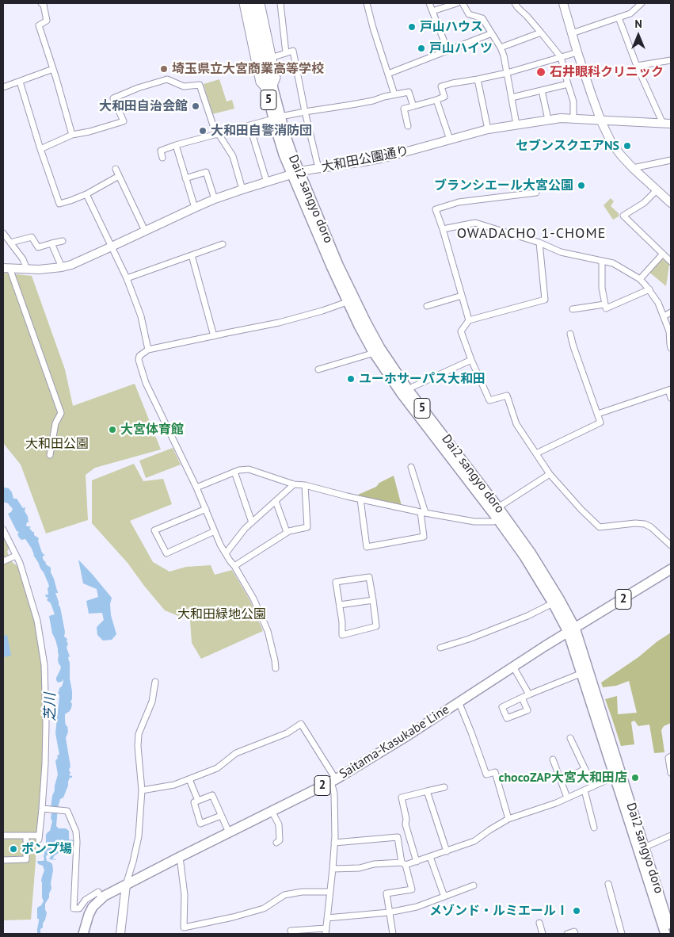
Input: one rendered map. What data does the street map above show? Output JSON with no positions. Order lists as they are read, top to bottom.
{
  "streets": {
    "main road": [
      "5",
      "Dai2 sangyo doro",
      "2",
      "Saitama-Kasukabe Line"
    ],
    "street": ["大和田公園通り"]
  },
  "crossings": [
    ["5", "Dai2 sangyo doro"],
    ["大和田公園通り", "Dai2 sangyo doro"],
    ["Dai2 sangyo doro", "Saitama-Kasukabe Line"]
  ],
  "districts": ["OWADACHO 1-CHOME"],
  "water": ["芝川"],
  "parks": ["大和田公園", "大和田緑地公園"],
  "places": [
    "戸山ハウス",
    "戸山ハイツ",
    "埼玉県立大宮商業高等学校",
    "石井眼科クリニック",
    "大和田自治会館",
    "大和田自警消防団",
    "セブンスクエアNS",
    "ブランシエール大宮公園",
    "ユーホサーパス大和田",
    "大宮体育館",
    "chocoZAP大宮大和田店",
    "ポンプ場",
    "メゾンド・ルミエールⅠ"
  ],
  "north": "top"
}
